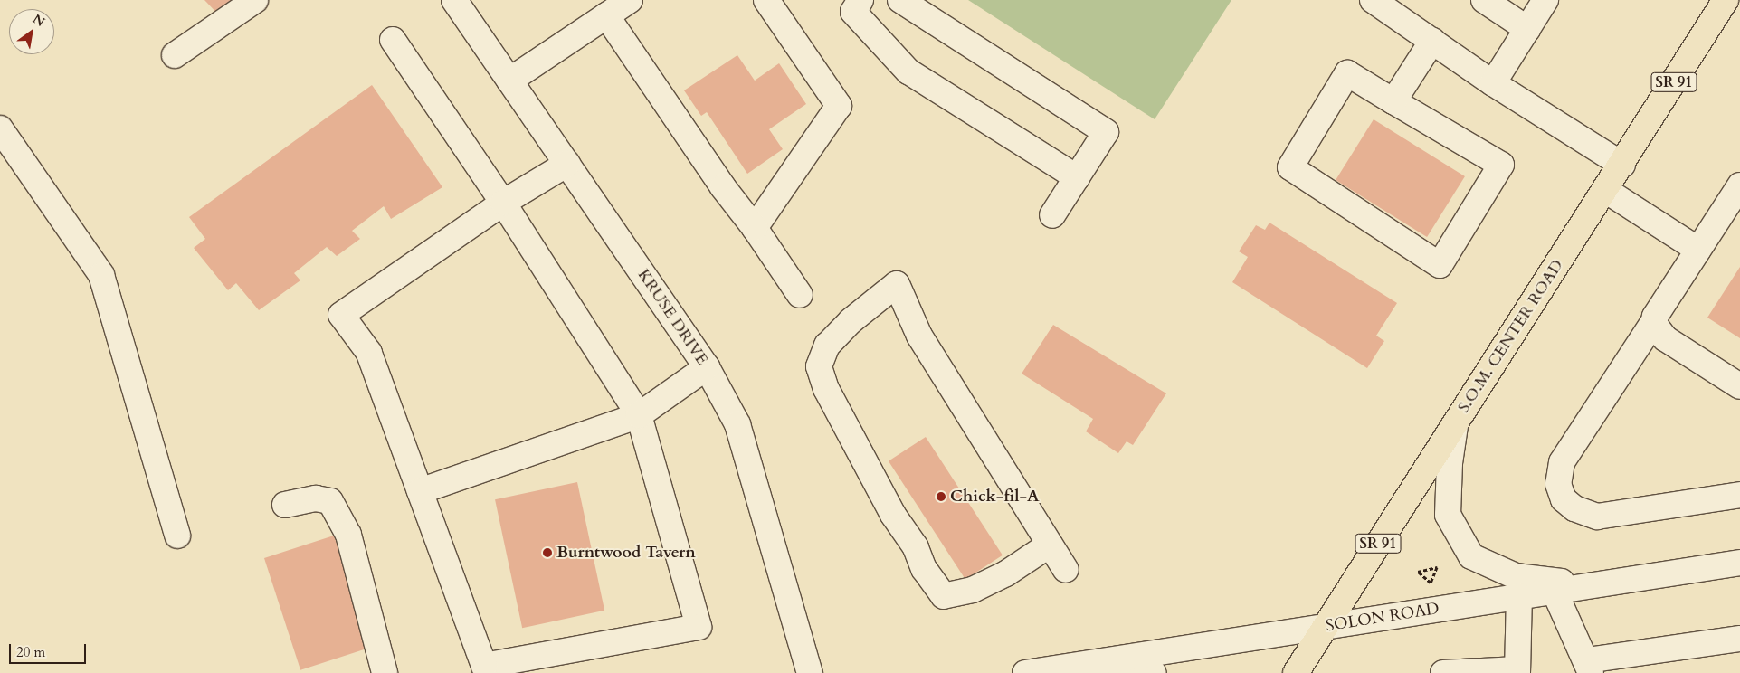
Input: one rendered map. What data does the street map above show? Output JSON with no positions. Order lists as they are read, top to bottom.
{
  "streets": {
    "main road": ["SR 91", "S.O.M. CENTER ROAD"],
    "street": ["KRUSE DRIVE", "SOLON ROAD"]
  },
  "crossings": [
    ["S.O.M. CENTER ROAD", "SOLON ROAD"]
  ],
  "places": ["Chick-fil-A", "Burntwood Tavern"],
  "scale_bar": "20 m",
  "north": "top right"
}
